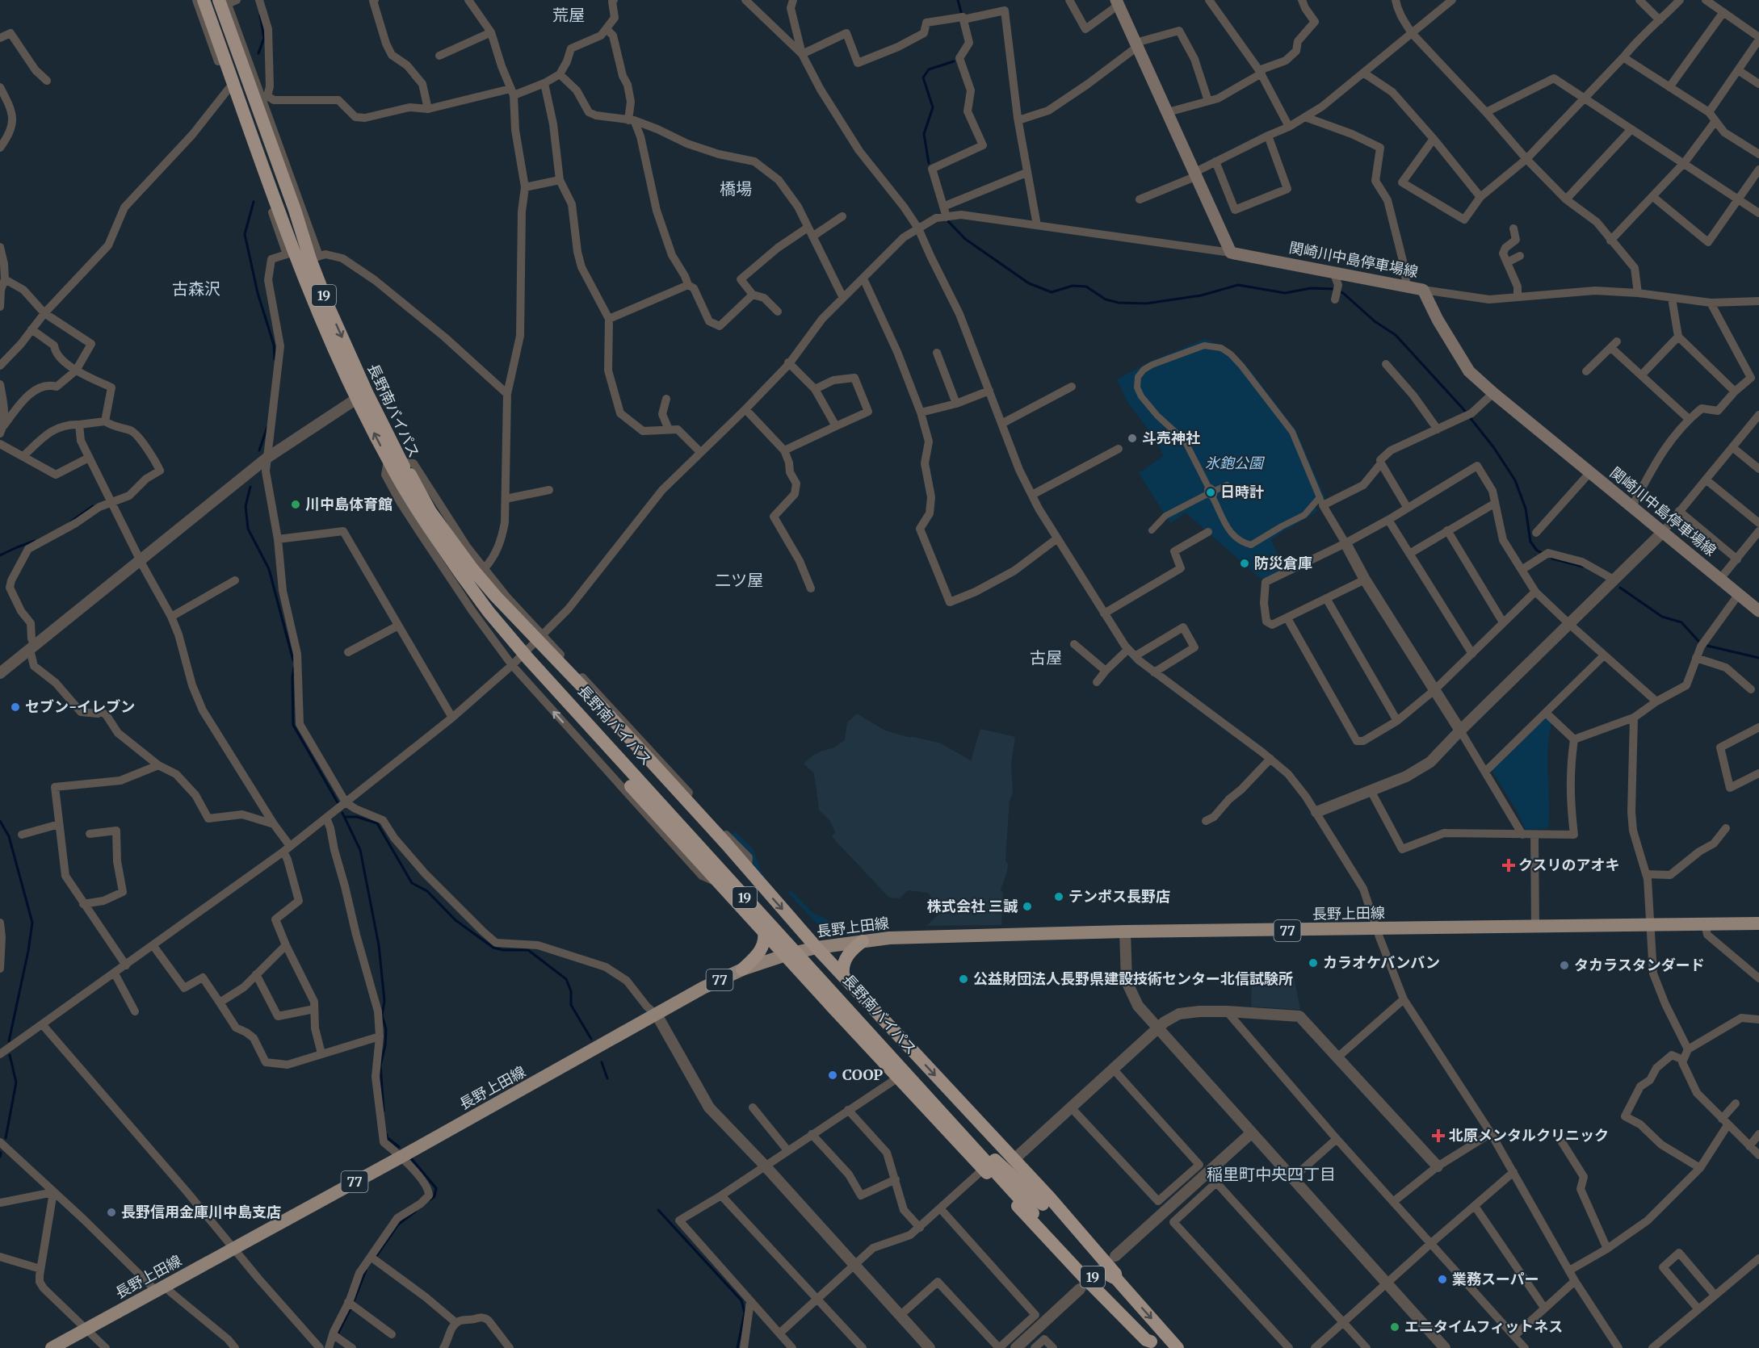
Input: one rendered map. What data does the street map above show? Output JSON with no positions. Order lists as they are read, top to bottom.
{
  "streets": {
    "highway": ["19", "長野南バイパス"],
    "main road": ["関崎川中島停車場線", "長野上田線", "77"]
  },
  "crossings": [
    ["19", "長野南バイパス"],
    ["19", "長野上田線"]
  ],
  "districts": [
    "荒屋",
    "橋場",
    "古森沢",
    "二ツ屋",
    "古屋",
    "稲里町中央四丁目"
  ],
  "parks": ["氷鉋公園"],
  "places": {
    "other": [
      "斗売神社",
      "日時計",
      "川中島体育館",
      "防災倉庫",
      "セブン-イレブン",
      "テンポス長野店",
      "株式会社 三誠",
      "カラオケバンバン",
      "タカラスタンダード",
      "公益財団法人長野県建設技術センター北信試験所",
      "COOP",
      "長野信用金庫川中島支店",
      "業務スーパー",
      "エニタイムフィットネス"
    ],
    "health": ["クスリのアオキ", "北原メンタルクリニック"]
  }
}
